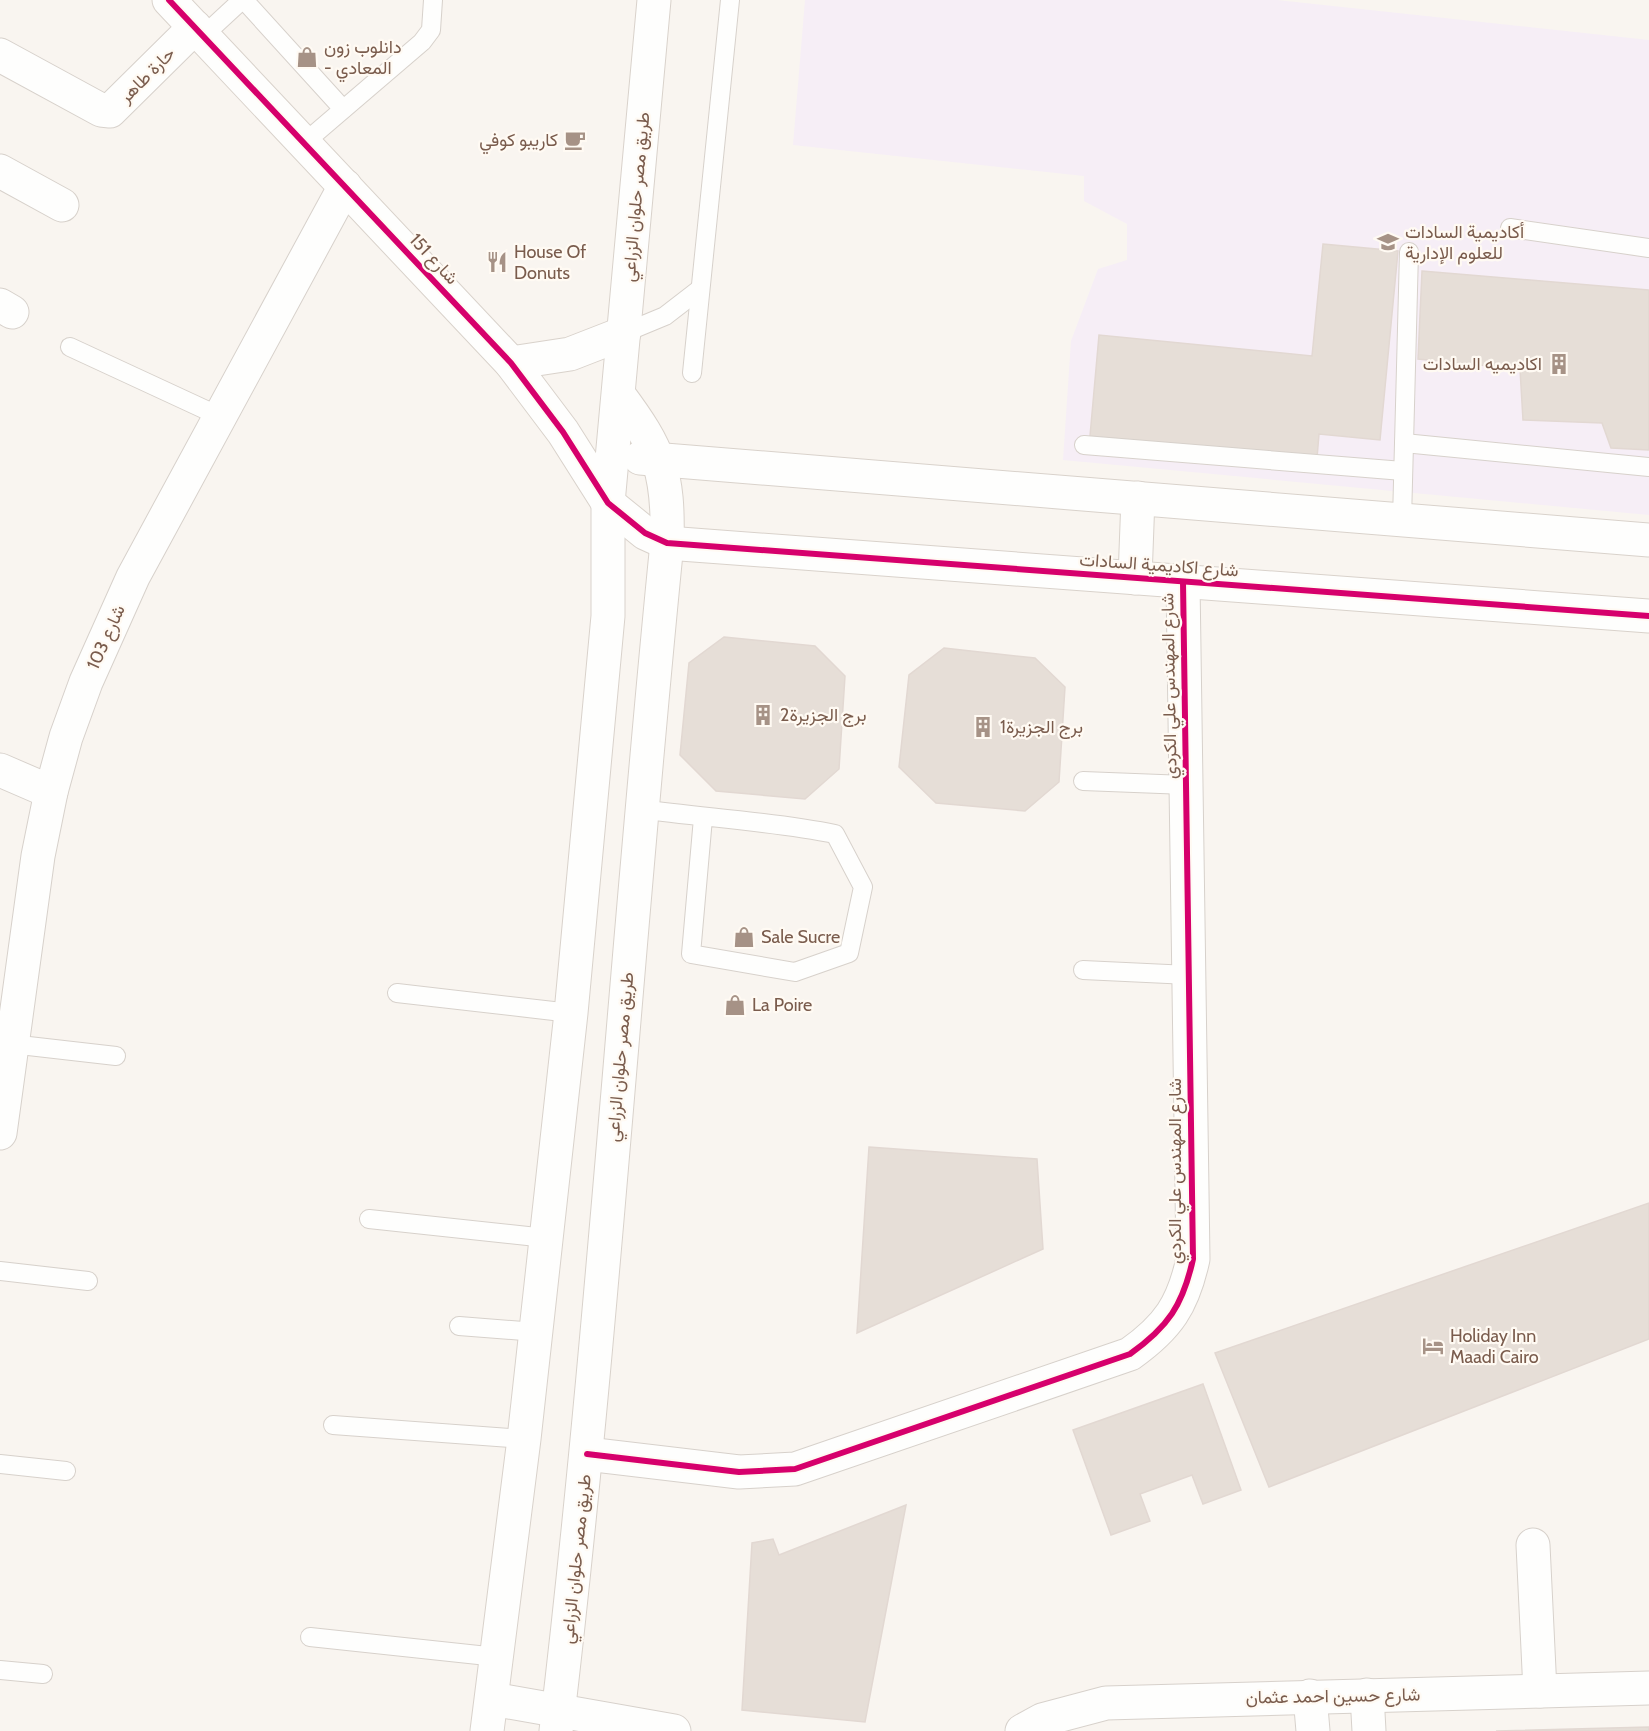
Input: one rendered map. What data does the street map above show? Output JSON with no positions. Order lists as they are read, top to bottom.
{
  "streets": {
    "street": [
      "حارة طاهر",
      "طريق مصر حلوان الزراعي",
      "شارع 151",
      "شارع اكاديمية السادات",
      "شارع 103",
      "شارع المهندس علي الكردي",
      "شارع حسين احمد عثمان"
    ]
  },
  "crossings": [
    ["حارة طاهر", "شارع 151"],
    ["طريق مصر حلوان الزراعي", "شارع 151"],
    ["طريق مصر حلوان الزراعي", "شارع اكاديمية السادات"],
    ["طريق مصر حلوان الزراعي", "شارع المهندس علي الكردي"],
    ["شارع 151", "شارع اكاديمية السادات"],
    ["شارع 151", "شارع 103"],
    ["شارع اكاديمية السادات", "شارع المهندس علي الكردي"]
  ],
  "places": {
    "shop": ["دانلوب زون - المعادي", "Sale Sucre", "La Poire"],
    "cafe": ["كاريبو كوفي"],
    "school or university": ["أكاديمية السادات للعلوم الإدارية"],
    "restaurant": ["House Of Donuts"],
    "building": ["اكاديميه السادات", "برج الجزيرة2", "برج الجزيرة1"],
    "hotel": ["Holiday Inn Maadi Cairo"]
  }
}
